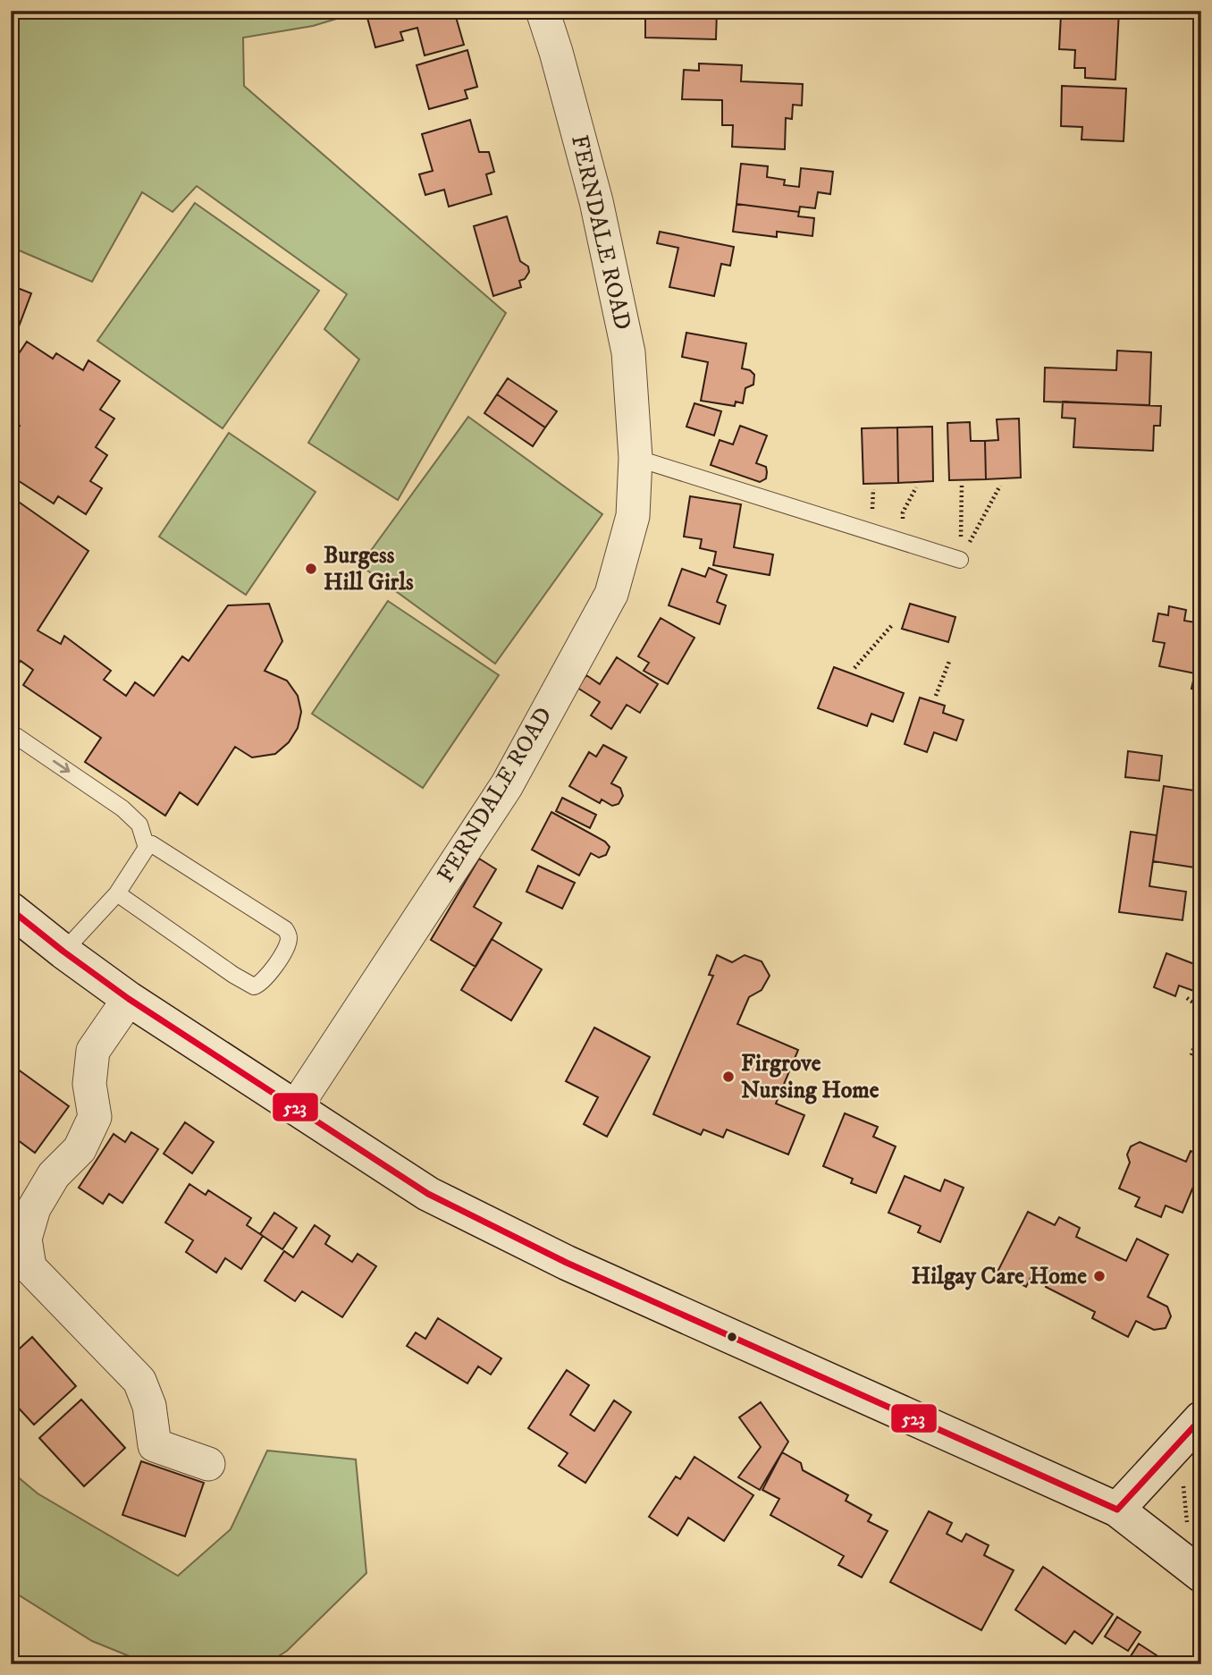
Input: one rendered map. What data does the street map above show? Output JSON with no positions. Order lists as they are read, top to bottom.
{
  "streets": {
    "street": ["FERNDALE ROAD"]
  },
  "places": ["Burgess Hill Girls", "Firgrove Nursing Home", "Hilgay Care Home"],
  "lines": ["transit line 523"]
}
